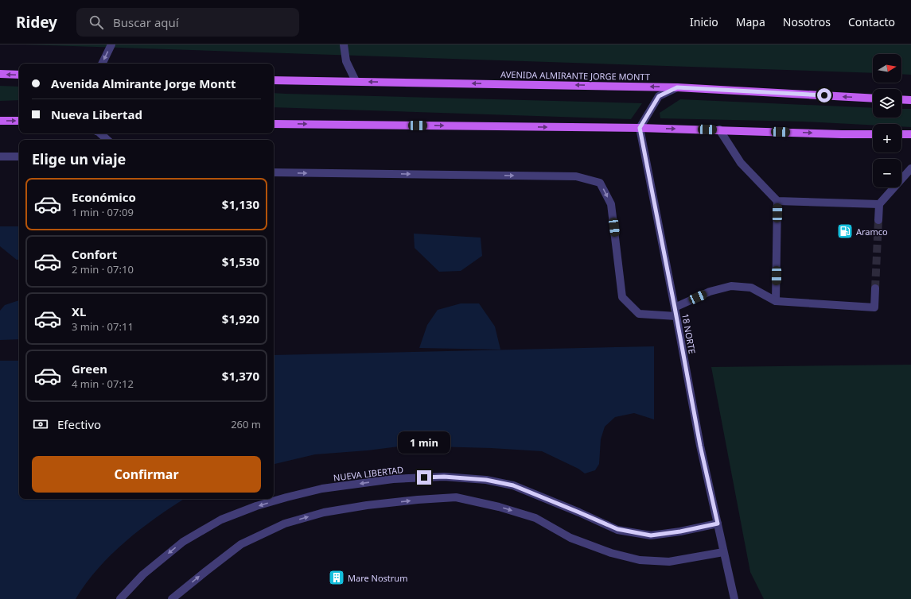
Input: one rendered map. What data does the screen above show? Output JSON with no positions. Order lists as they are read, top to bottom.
{
  "streets": {
    "main road": ["AVENIDA ALMIRANTE JORGE MONTT"],
    "street": ["18 NORTE", "NUEVA LIBERTAD"]
  },
  "crossings": [
    ["18 NORTE", "NUEVA LIBERTAD"]
  ],
  "places": {
    "fuel station": ["Aramco"],
    "building": ["Mare Nostrum"]
  },
  "north": "right",
  "page": {
    "header": "Ridey",
    "search": "Buscar aquí",
    "nav": [
      "Inicio",
      "Mapa",
      "Nosotros",
      "Contacto"
    ],
    "map_buttons": ["+", "−"],
    "banner": ["Avenida Almirante Jorge Montt", "Nueva Libertad"],
    "heading": "Elige un viaje",
    "list": [
      {
        "name": "Económico",
        "note": "1 min · 07:09",
        "value": "$1,130"
      },
      {
        "name": "Confort",
        "note": "2 min · 07:10",
        "value": "$1,530"
      },
      {
        "name": "XL",
        "note": "3 min · 07:11",
        "value": "$1,920"
      },
      {
        "name": "Green",
        "note": "4 min · 07:12",
        "value": "$1,370"
      }
    ],
    "pay": ["Efectivo", "260 m"],
    "bubble": "1 min",
    "buttons": "Confirmar"
  }
}
